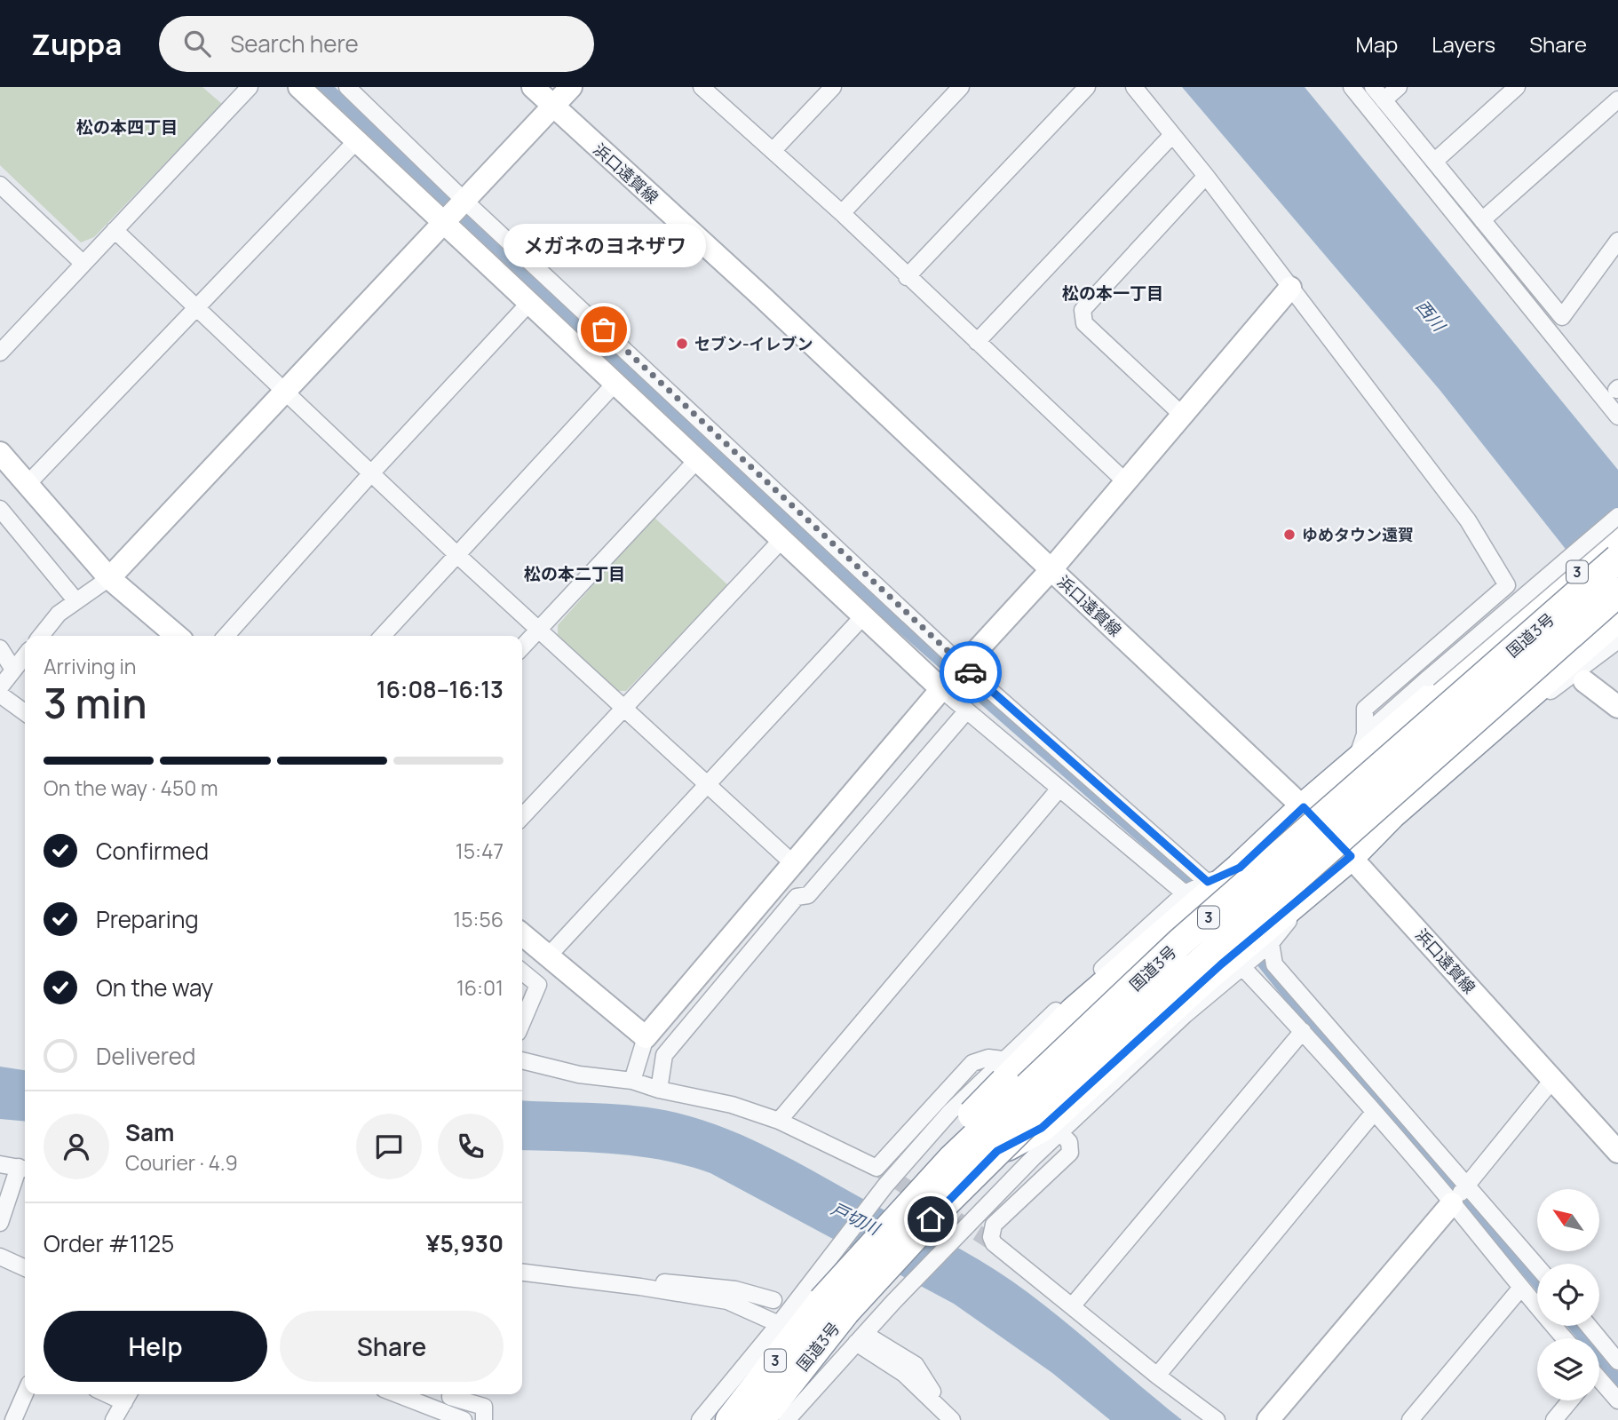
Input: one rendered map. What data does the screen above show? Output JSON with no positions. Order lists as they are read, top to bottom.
{
  "streets": {
    "highway": ["3", "国道3号"],
    "street": ["浜口遠賀線"]
  },
  "districts": ["松の本四丁目", "松の本一丁目", "松の本二丁目"],
  "water": ["西川", "戸切川"],
  "places": ["メガネのヨネザワ", "セブン-イレブン", "ゆめタウン遠賀"],
  "north": "top left",
  "page": {
    "header": "Zuppa",
    "search": "Search here",
    "nav": ["Map", "Layers", "Share"],
    "bubble": "メガネのヨネザワ",
    "heading": ["3 min", "Arriving in", "16:08–16:13"],
    "panel": [
      "Sam",
      "Courier · 4.9",
      "Order #1125",
      "¥5,930"
    ],
    "bar": "On the way · 450 m",
    "list": [
      ["Confirmed", "15:47"],
      ["Preparing", "15:56"],
      ["On the way", "16:01"],
      "Delivered"
    ],
    "buttons": ["Help", "Share"]
  }
}
